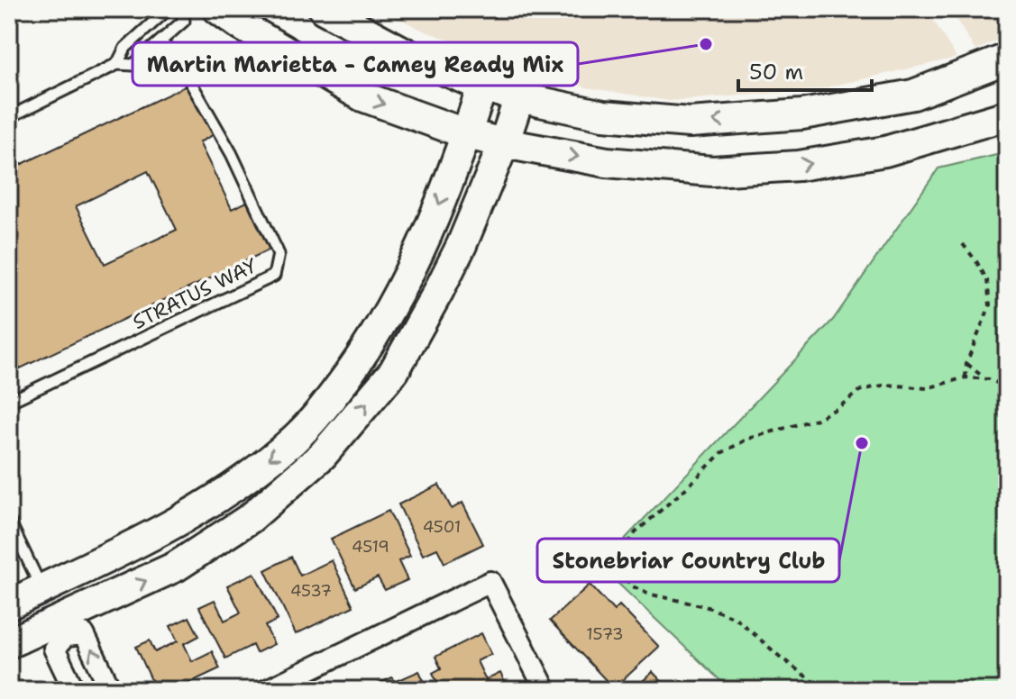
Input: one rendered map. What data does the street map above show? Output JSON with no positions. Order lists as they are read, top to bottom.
{
  "streets": {
    "lane": ["STRATUS WAY"]
  },
  "places": ["Martin Marietta - Camey Ready Mix", "Stonebriar Country Club"],
  "house_numbers": [
    "4501",
    "4519",
    "4537",
    "1573"
  ],
  "scale_bar": "50 m"
}
